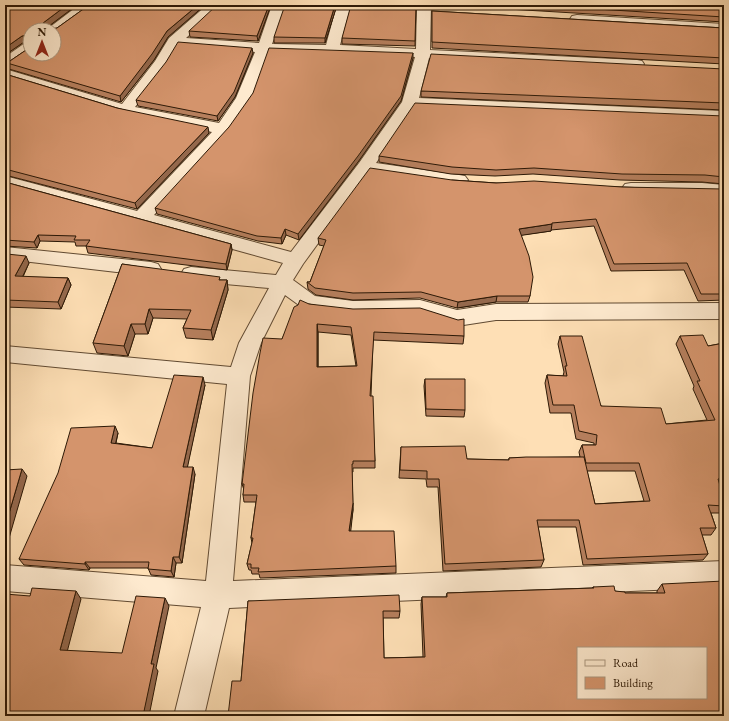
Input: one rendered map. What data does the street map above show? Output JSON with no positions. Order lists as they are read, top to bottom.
{
  "legend": ["Road", "Building"],
  "north": "top"
}
